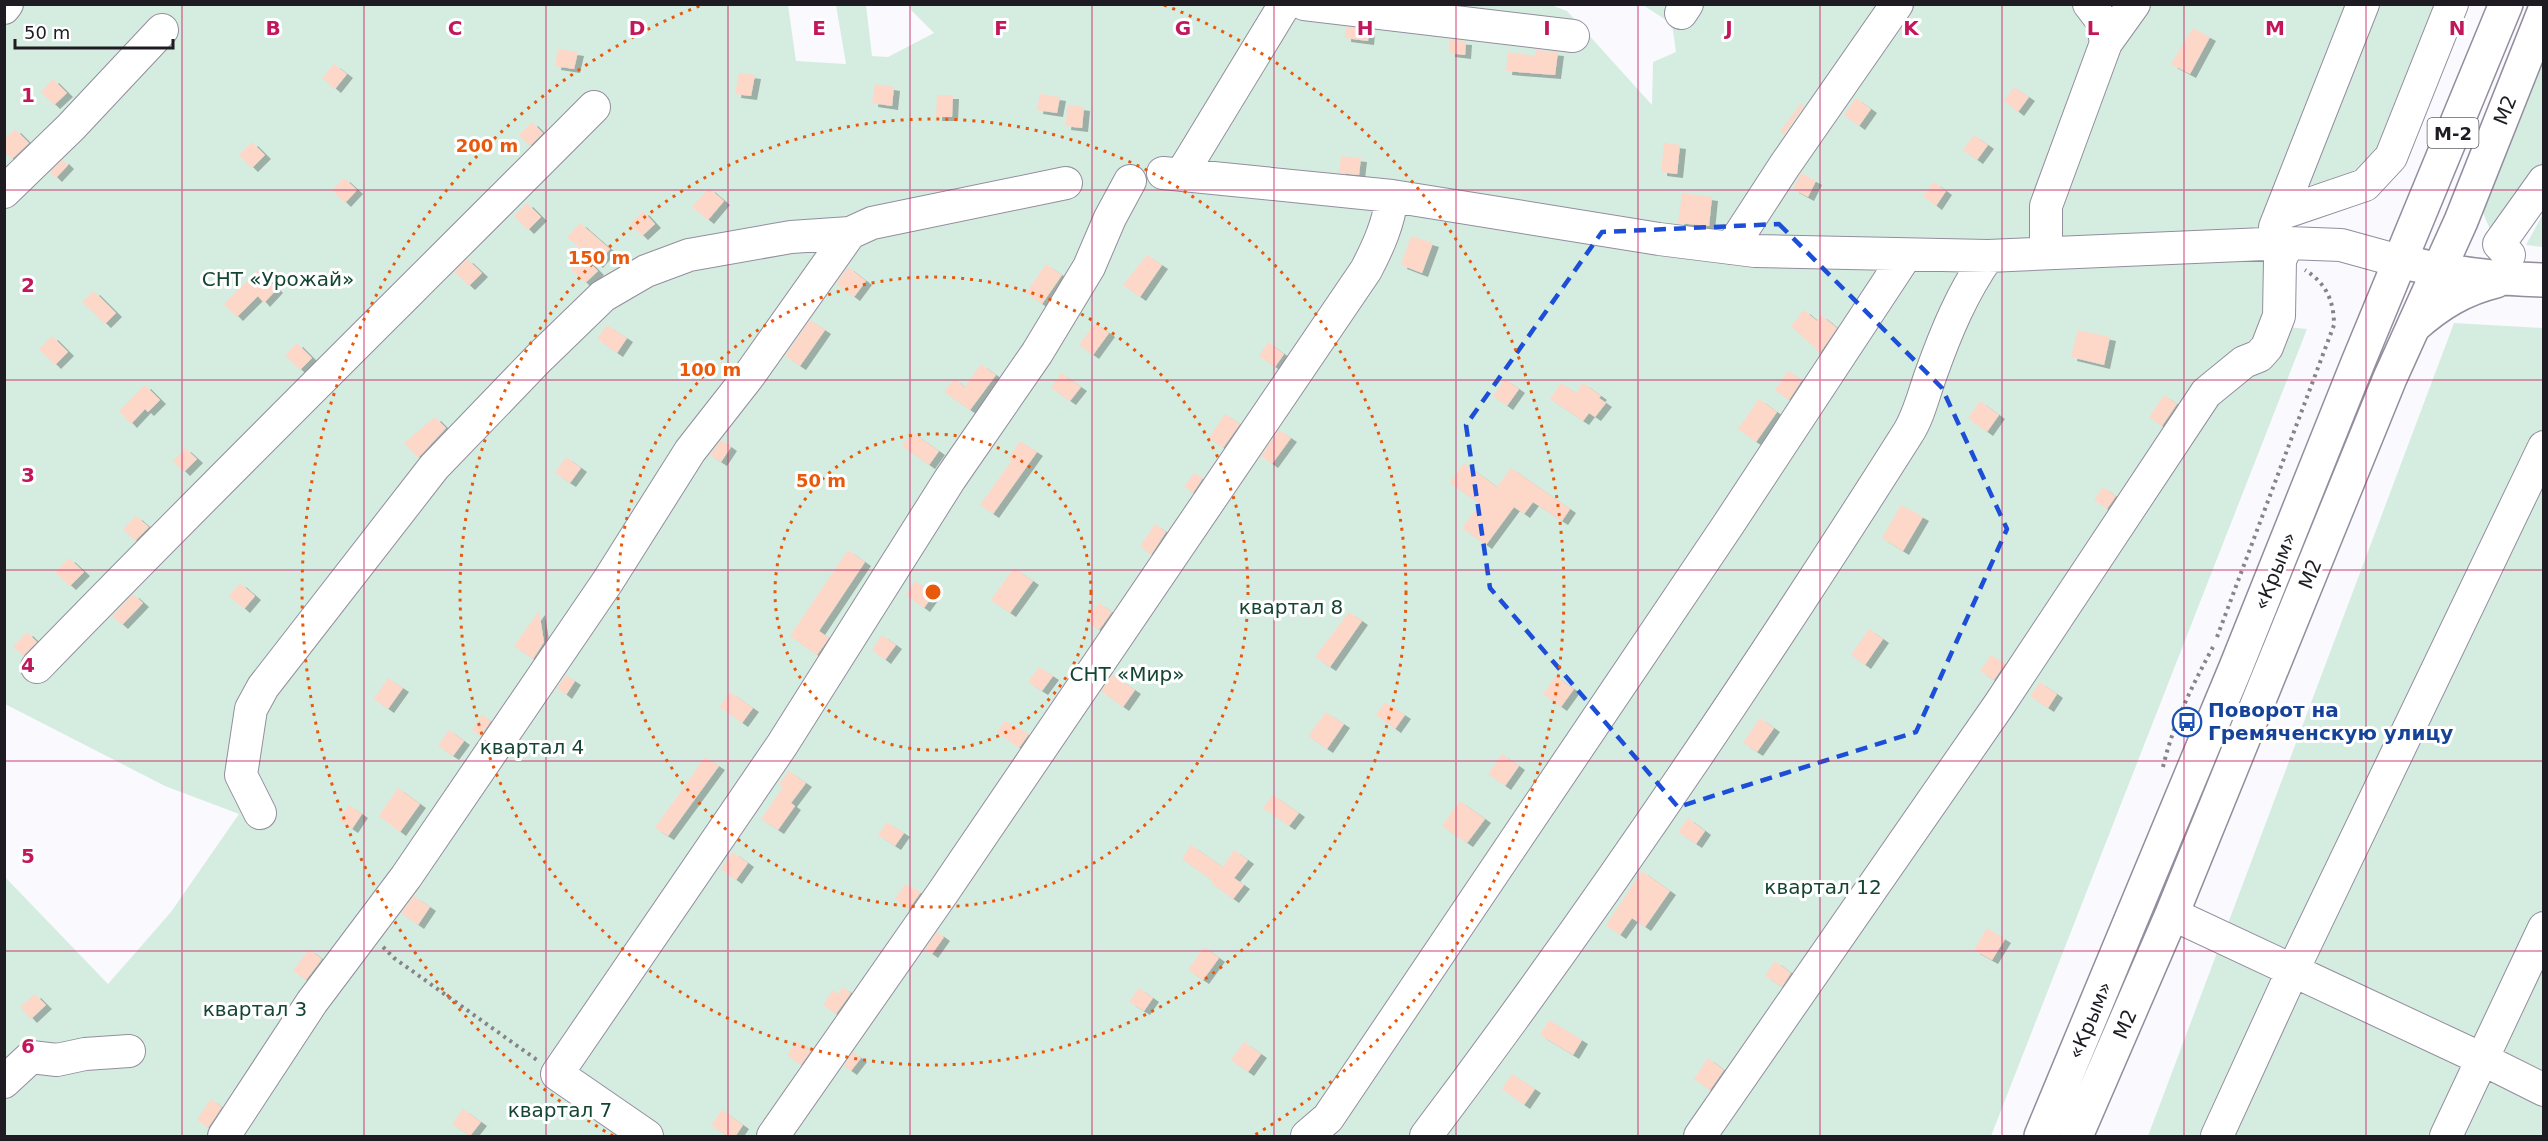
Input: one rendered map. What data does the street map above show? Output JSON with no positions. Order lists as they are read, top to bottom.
{
  "streets": {
    "main road": ["М2", "М-2", "«Крым»"]
  },
  "parks": [
    "СНТ «Урожай»",
    "квартал 8",
    "СНТ «Мир»",
    "квартал 4",
    "квартал 12",
    "квартал 3",
    "квартал 7"
  ],
  "places": {
    "bus stop": ["Поворот на Гремяченскую улицу"]
  },
  "scale_bar": "50 m",
  "grid": {
    "columns": [
      "B",
      "C",
      "D",
      "E",
      "F",
      "G",
      "H",
      "I",
      "J",
      "K",
      "L",
      "M",
      "N"
    ],
    "rows": [
      "1",
      "2",
      "3",
      "4",
      "5",
      "6"
    ]
  },
  "rings": [
    "200 m",
    "150 m",
    "100 m",
    "50 m"
  ]
}
